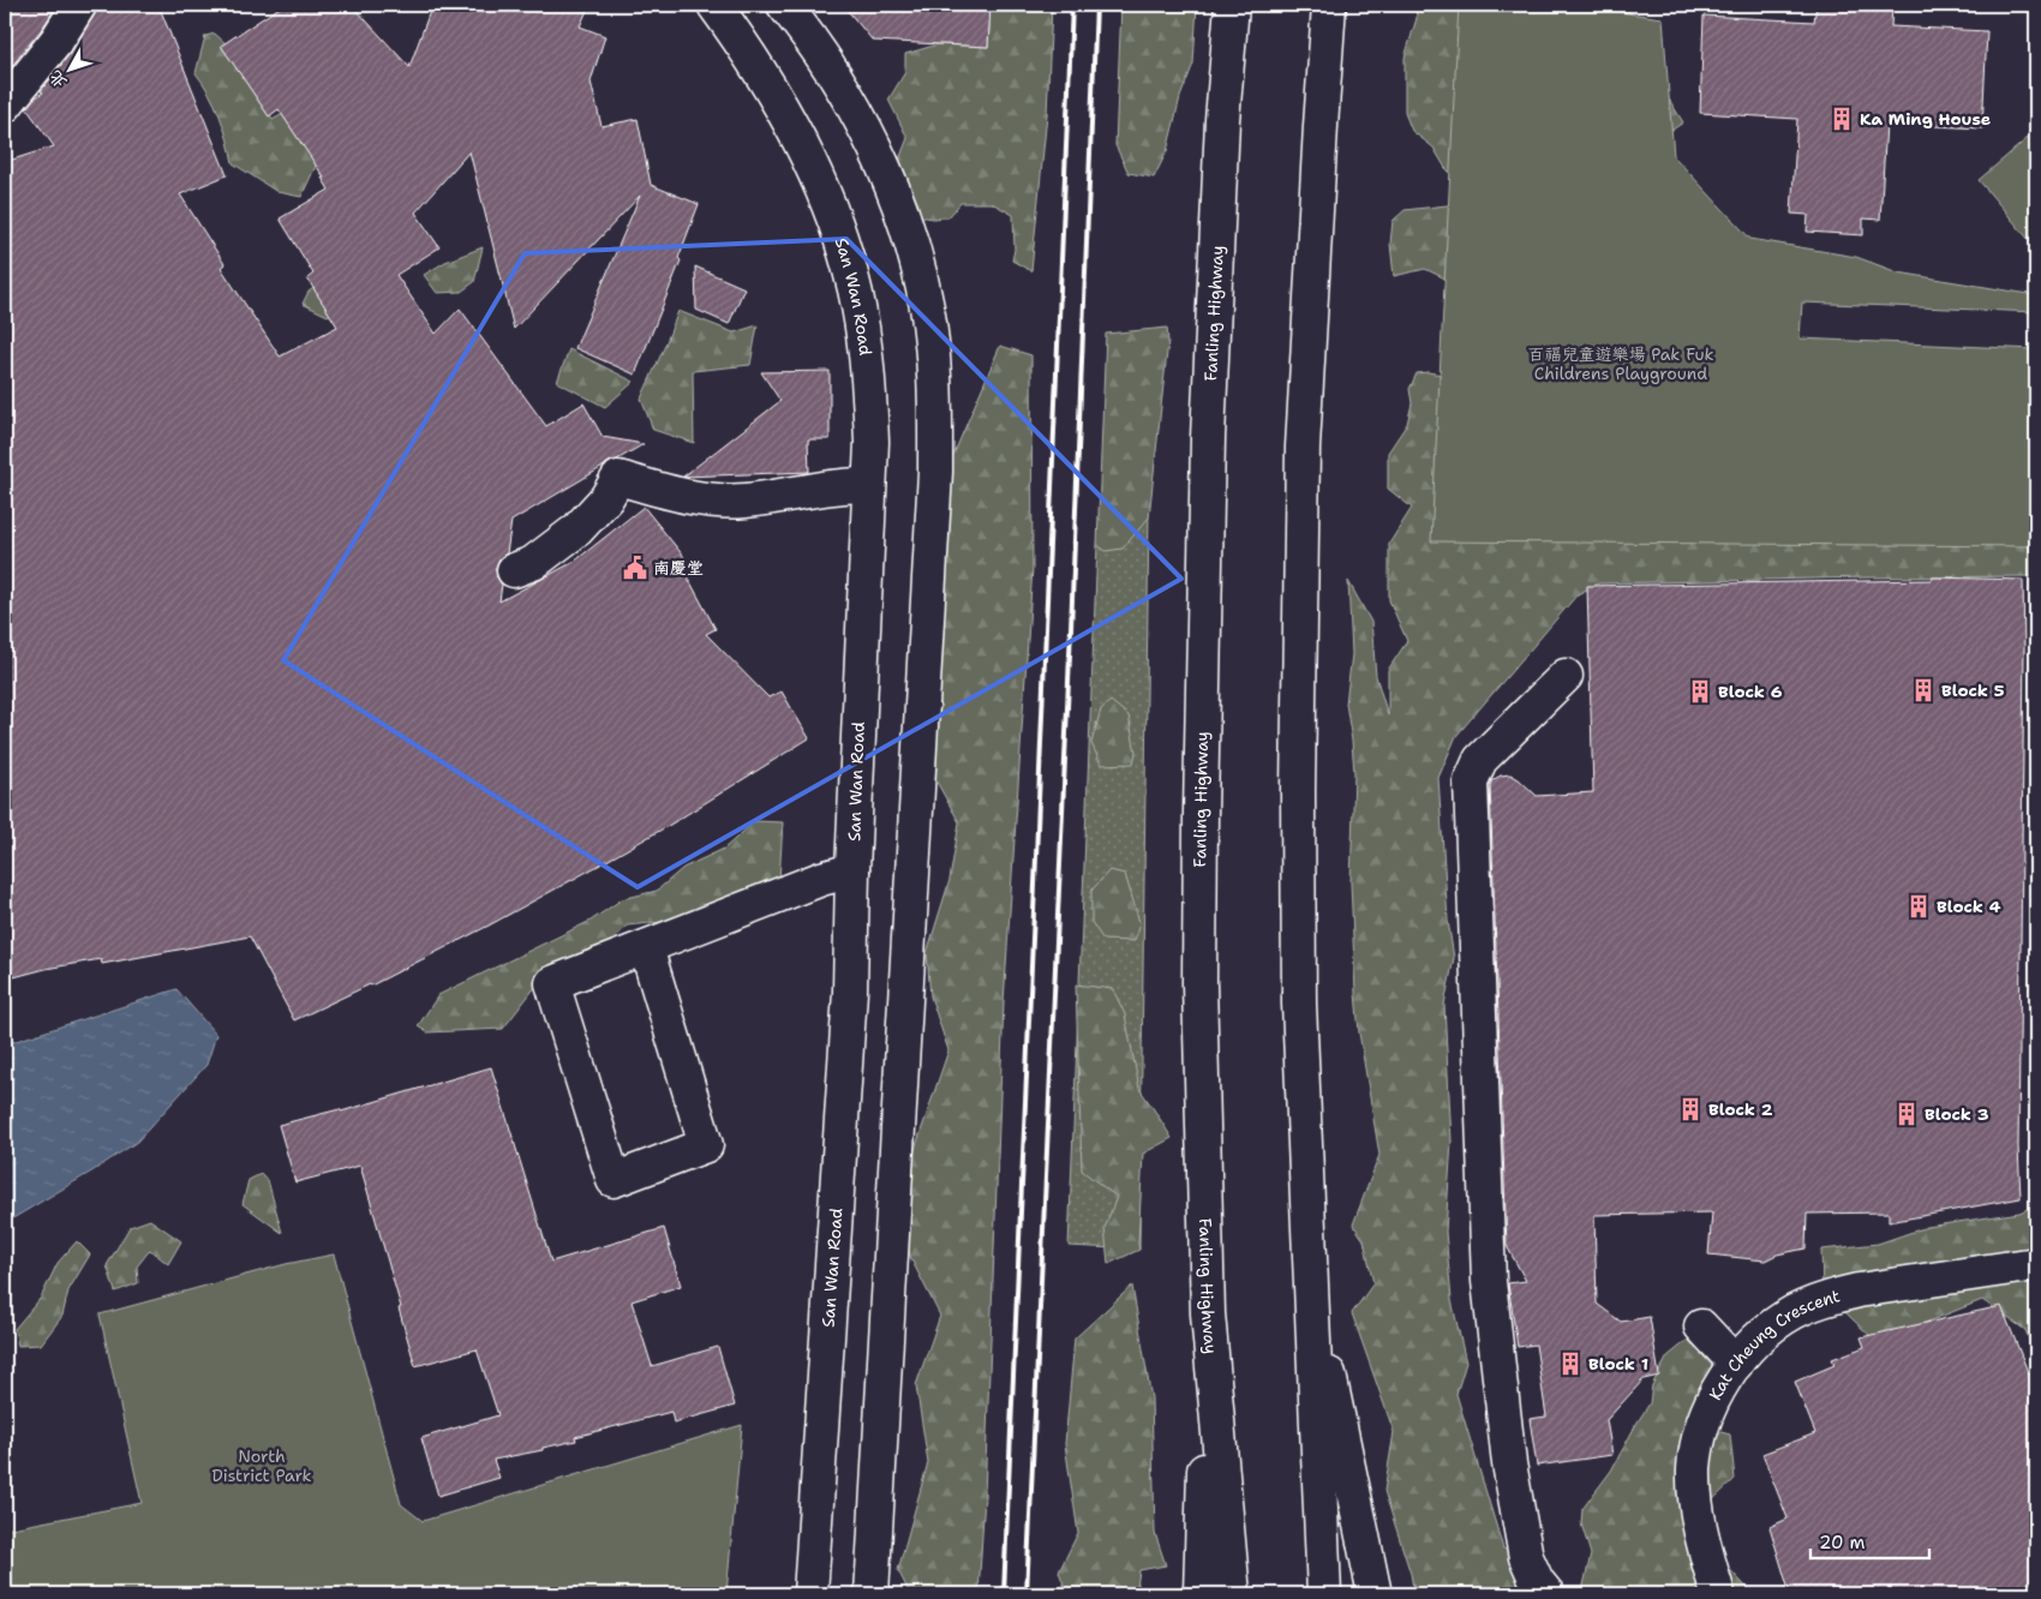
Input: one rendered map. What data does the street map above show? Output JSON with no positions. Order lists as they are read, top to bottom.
{
  "streets": {
    "main road": ["San Wan Road", "Fanling Highway", "Kat Cheung Crescent"]
  },
  "parks": ["百福兒童遊樂場 Pak Fuk Childrens Playground", "North District Park"],
  "places": {
    "building": [
      "Ka Ming House",
      "Block 5",
      "Block 6",
      "Block 4",
      "Block 2",
      "Block 3",
      "Block 1"
    ],
    "public building": ["南慶堂"]
  },
  "scale_bar": "20 m",
  "north": "bottom left"
}
